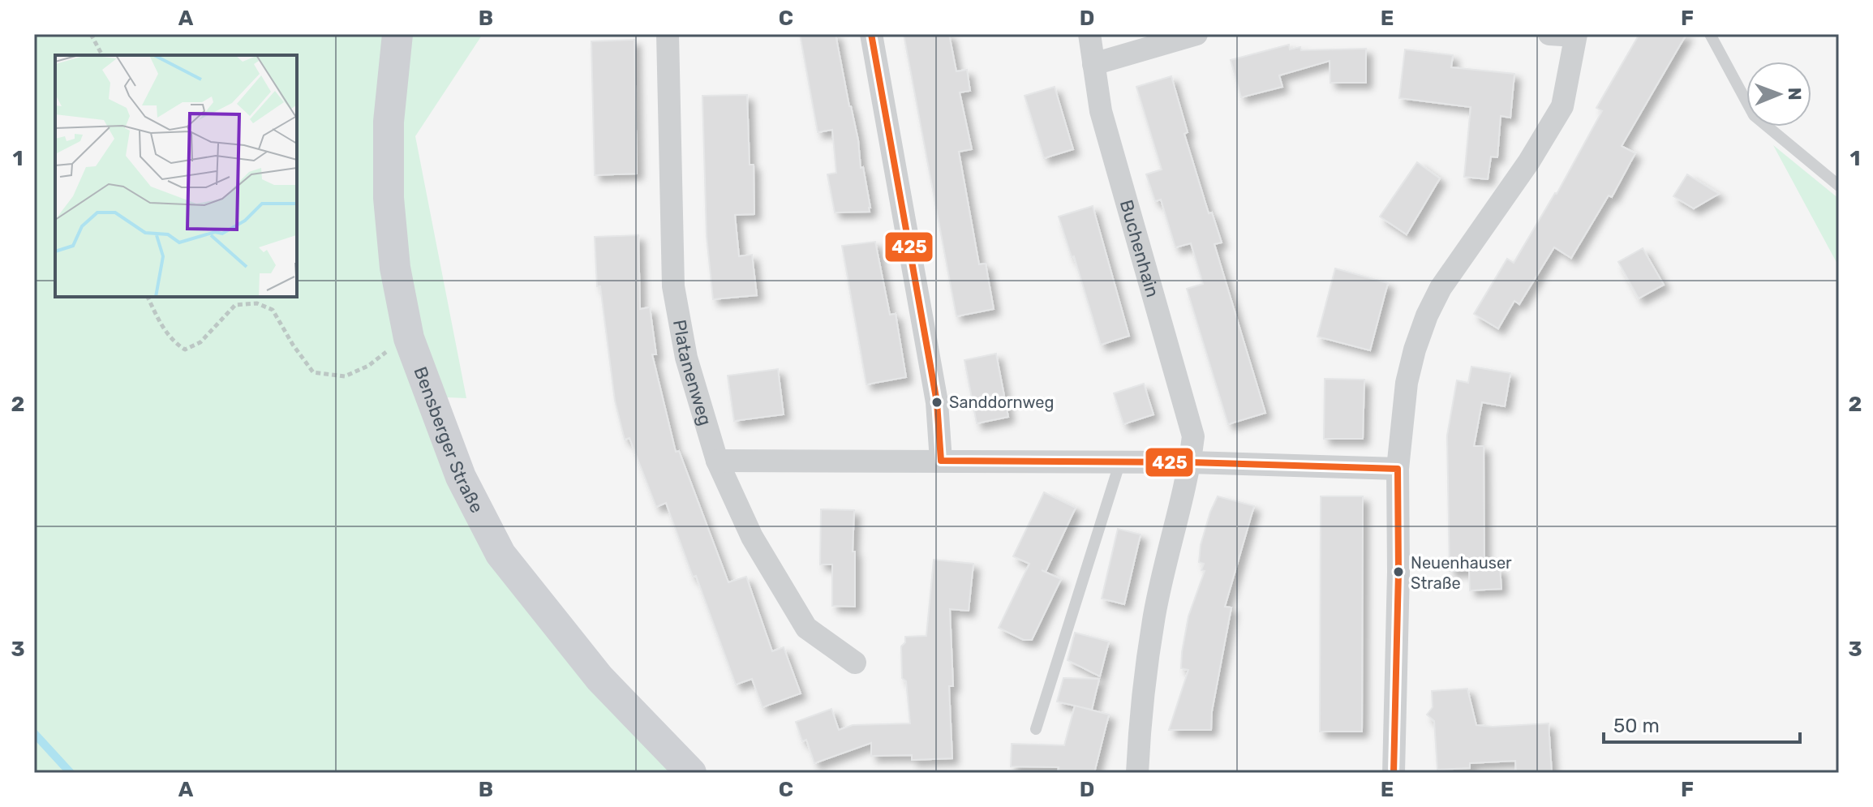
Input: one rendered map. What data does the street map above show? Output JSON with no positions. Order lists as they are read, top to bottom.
{
  "streets": {
    "main road": ["Bensberger Straße"],
    "street": ["Buchenhain", "Platanenweg"]
  },
  "places": ["Sanddornweg", "Neuenhauser Straße"],
  "lines": ["transit line 425"],
  "scale_bar": "50 m",
  "north": "right",
  "grid": {
    "columns": [
      "A",
      "B",
      "C",
      "D",
      "E",
      "F"
    ],
    "rows": ["1", "2", "3"]
  }
}
